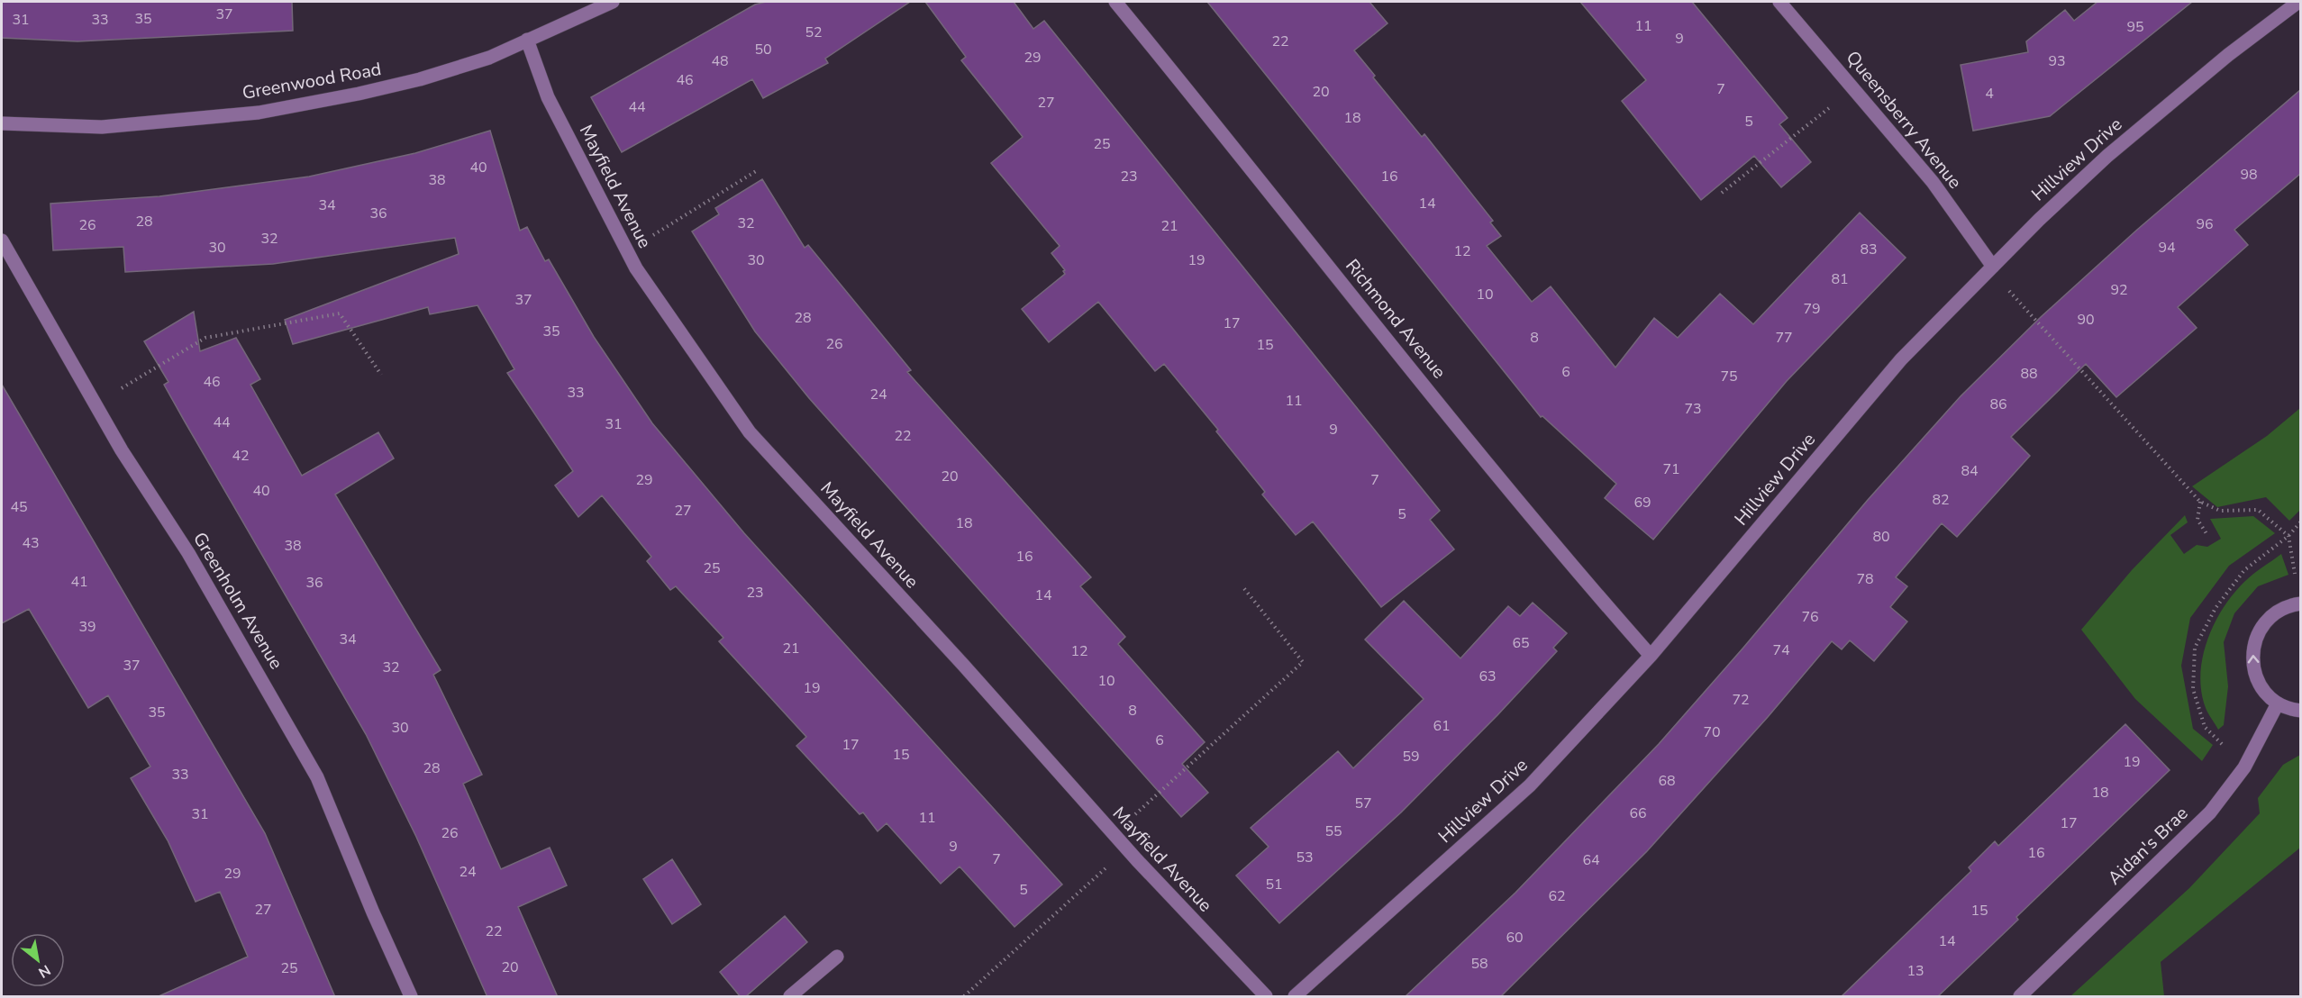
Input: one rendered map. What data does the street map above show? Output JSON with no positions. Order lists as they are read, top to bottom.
{
  "streets": {
    "street": [
      "Greenwood Road",
      "Queensberry Avenue",
      "Hillview Drive",
      "Mayfield Avenue",
      "Richmond Avenue",
      "Greenholm Avenue",
      "Aidan's Brae"
    ]
  },
  "crossings": [
    ["Greenwood Road", "Mayfield Avenue"],
    ["Queensberry Avenue", "Hillview Drive"],
    ["Hillview Drive", "Richmond Avenue"]
  ],
  "house_numbers": [
    "37",
    "35",
    "31",
    "33",
    "11",
    "95",
    "52",
    "9",
    "22",
    "50",
    "29",
    "48",
    "93",
    "46",
    "7",
    "20",
    "4",
    "27",
    "44",
    "18",
    "5",
    "25",
    "40",
    "98",
    "23",
    "16",
    "38",
    "14",
    "34",
    "36",
    "28",
    "32",
    "96",
    "26",
    "21",
    "32",
    "30",
    "94",
    "83",
    "12",
    "30",
    "19",
    "81",
    "92",
    "10",
    "37",
    "79",
    "28",
    "90",
    "17",
    "35",
    "8",
    "77",
    "26",
    "15",
    "6",
    "88",
    "75",
    "46",
    "33",
    "24",
    "11",
    "86",
    "73",
    "44",
    "31",
    "9",
    "22",
    "42",
    "71",
    "84",
    "20",
    "29",
    "7",
    "40",
    "82",
    "69",
    "45",
    "27",
    "5",
    "18",
    "80",
    "43",
    "38",
    "16",
    "25",
    "78",
    "41",
    "36",
    "23",
    "14",
    "76",
    "39",
    "34",
    "65",
    "21",
    "74",
    "12",
    "37",
    "32",
    "63",
    "10",
    "19",
    "72",
    "8",
    "35",
    "61",
    "30",
    "70",
    "6",
    "17",
    "15",
    "59",
    "19",
    "28",
    "33",
    "68",
    "18",
    "57",
    "66",
    "31",
    "11",
    "17",
    "55",
    "26",
    "9",
    "16",
    "53",
    "7",
    "64",
    "24",
    "29",
    "51",
    "5",
    "62",
    "27",
    "15",
    "22",
    "60",
    "14",
    "58",
    "20",
    "25",
    "13"
  ],
  "north": "bottom right"
}
